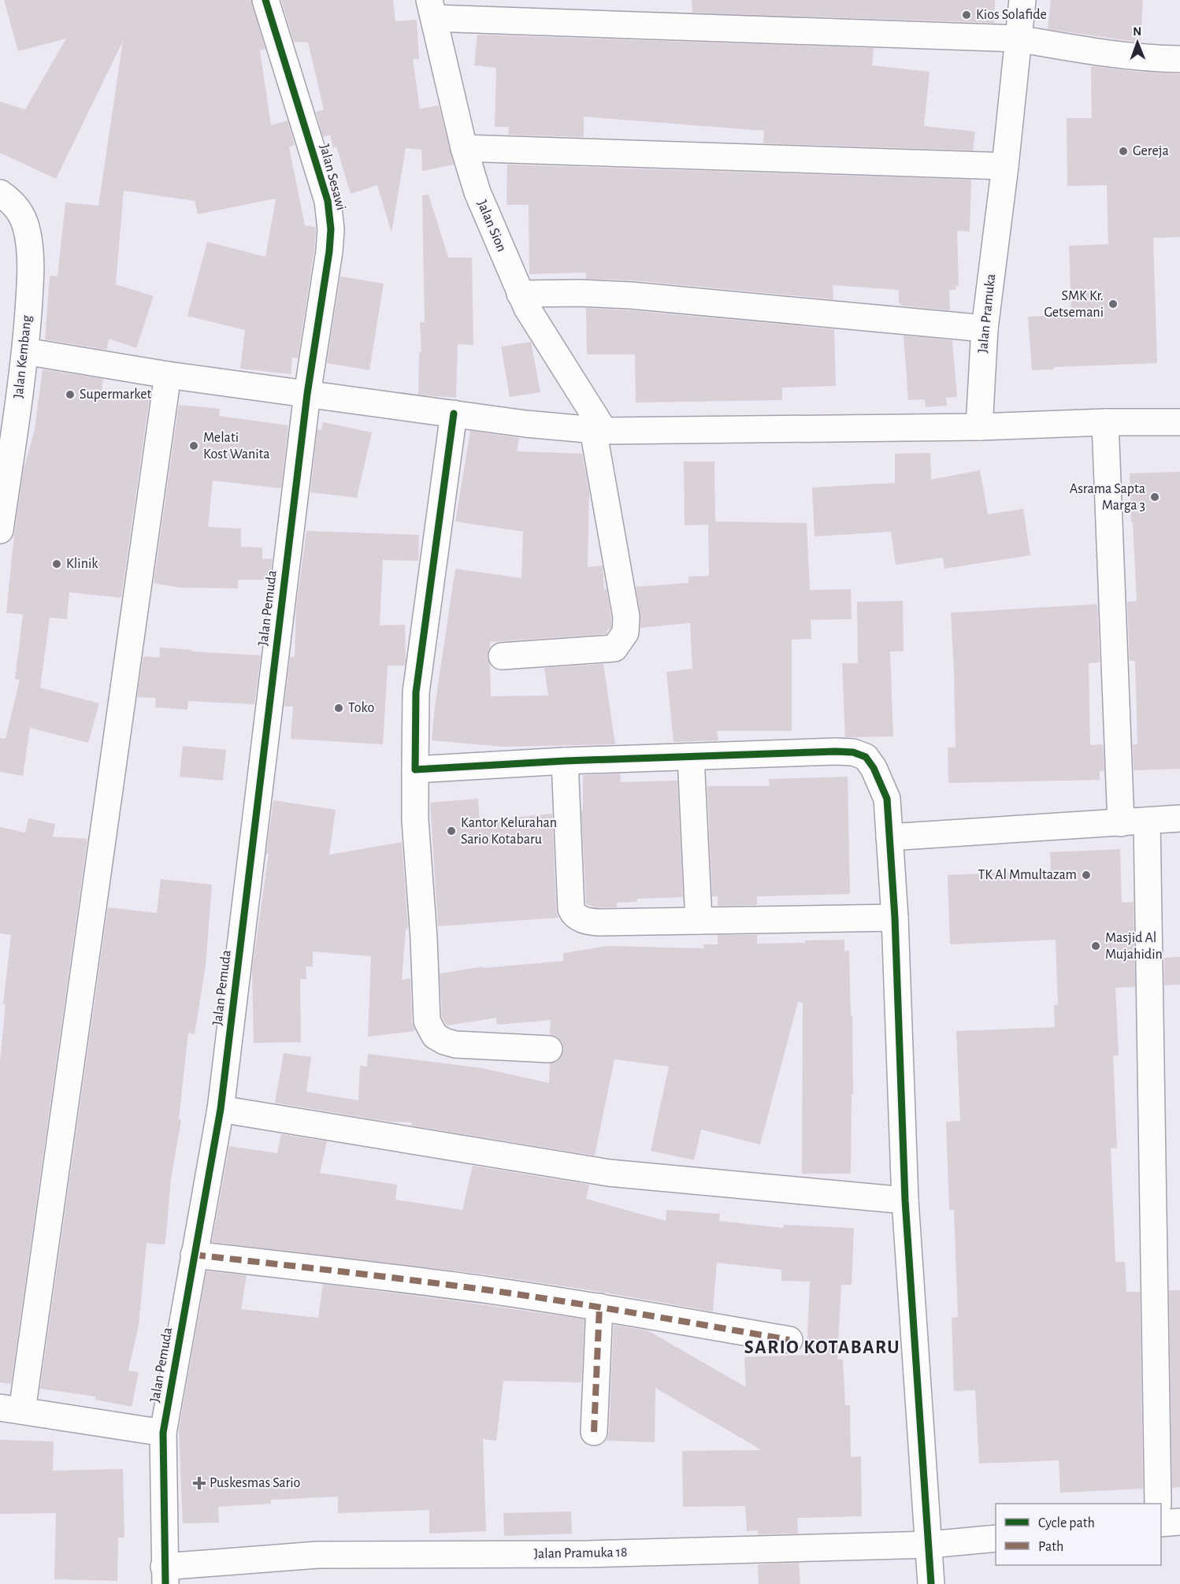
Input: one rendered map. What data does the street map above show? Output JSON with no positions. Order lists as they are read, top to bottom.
{
  "streets": {
    "street": [
      "Jalan Sesawi",
      "Jalan Sion",
      "Jalan Pramuka",
      "Jalan Kembang",
      "Jalan Pemuda",
      "Jalan Pramuka 18"
    ]
  },
  "crossings": [
    ["Jalan Sesawi", "Jalan Pemuda"],
    ["Jalan Pemuda", "Jalan Pramuka 18"]
  ],
  "districts": ["SARIO KOTABARU"],
  "places": {
    "other": [
      "Kios Solafide",
      "Gereja",
      "SMK Kr. Getsemani",
      "Supermarket",
      "Melati Kost Wanita",
      "Asrama Sapta Marga 3",
      "Klinik",
      "Toko",
      "Kantor Kelurahan Sario Kotabaru",
      "TK Al Mmultazam",
      "Masjid Al Mujahidin"
    ],
    "health": ["Puskesmas Sario"]
  },
  "legend": ["Cycle path", "Path"],
  "north": "top"
}
